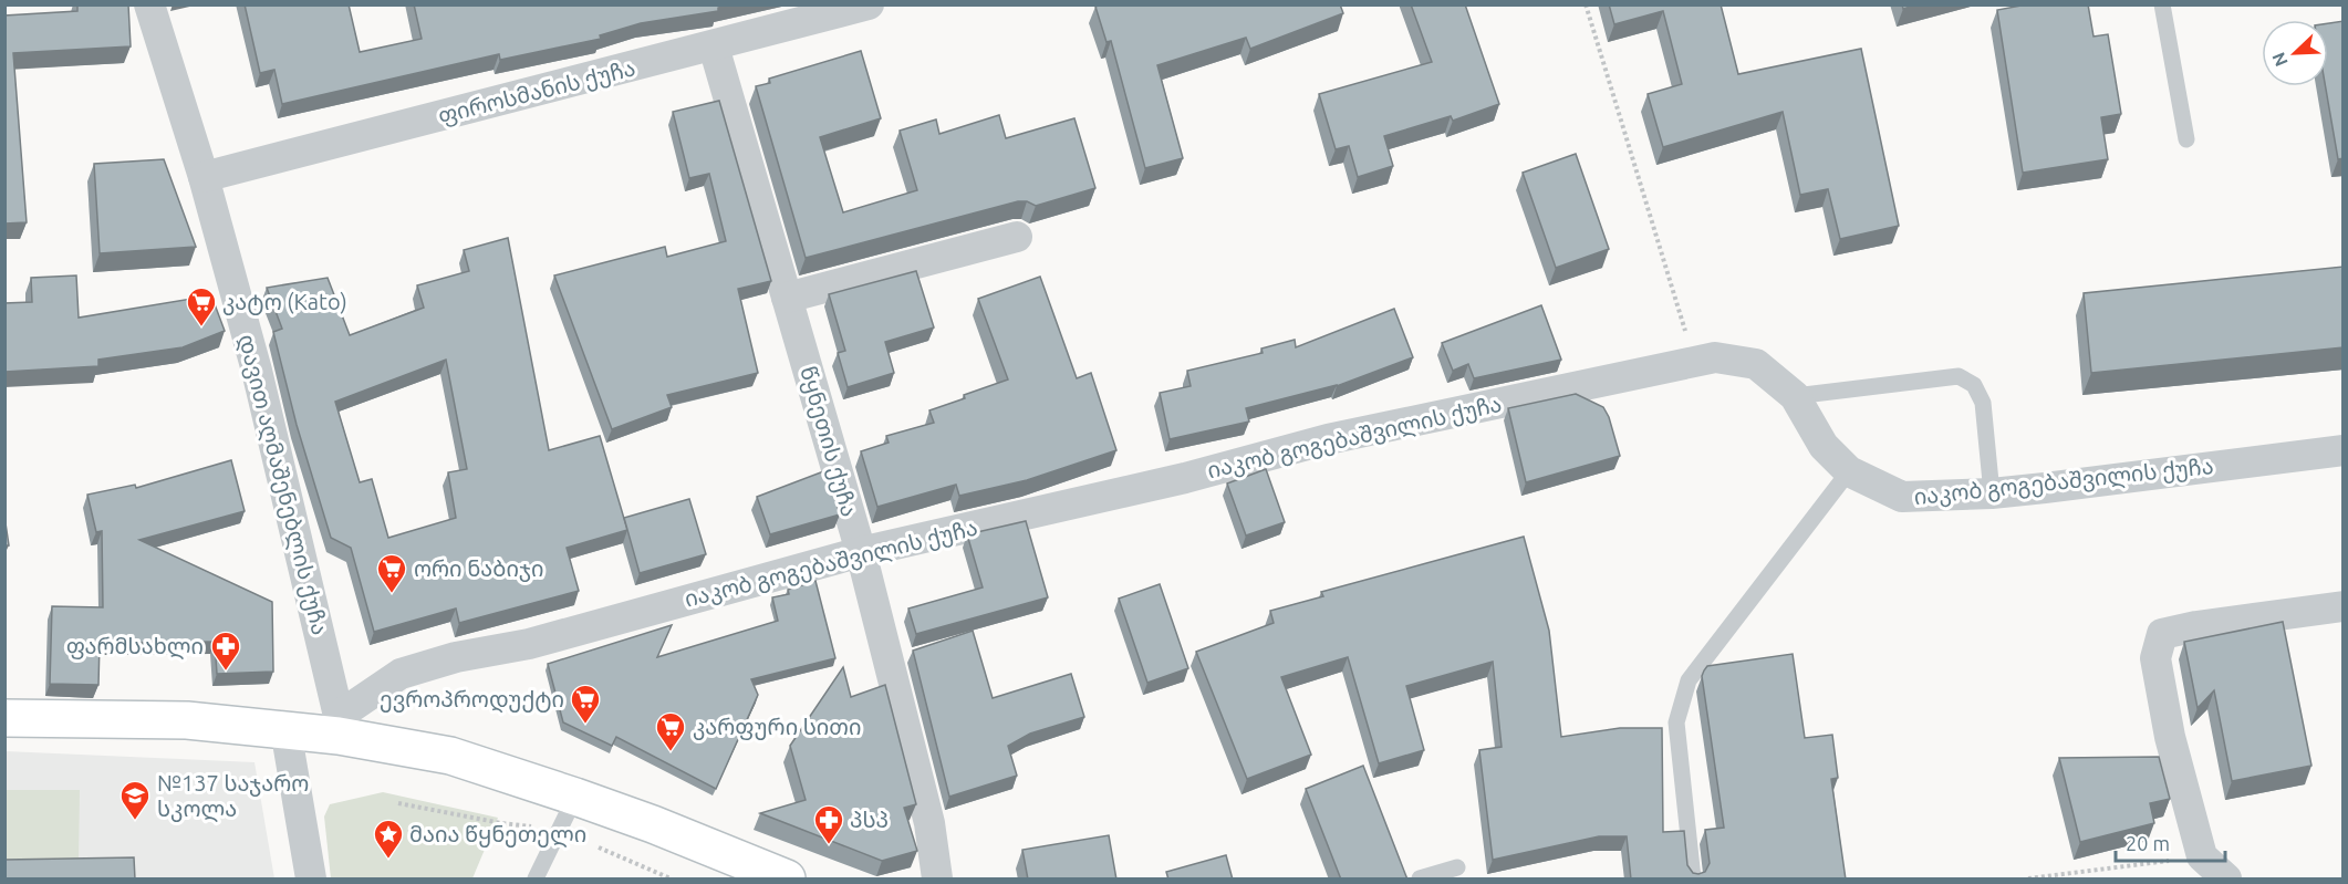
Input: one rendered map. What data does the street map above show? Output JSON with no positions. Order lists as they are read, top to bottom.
{
  "streets": {
    "street": [
      "ფიროსმანის ქუჩა",
      "იაკობ გოგებაშვილის ქუჩა",
      "წყნეთის ქუჩა",
      "დავით აღმაშენებლის ქუჩა"
    ]
  },
  "crossings": [
    ["ფიროსმანის ქუჩა", "წყნეთის ქუჩა"],
    ["ფიროსმანის ქუჩა", "დავით აღმაშენებლის ქუჩა"],
    ["იაკობ გოგებაშვილის ქუჩა", "წყნეთის ქუჩა"],
    ["იაკობ გოგებაშვილის ქუჩა", "დავით აღმაშენებლის ქუჩა"]
  ],
  "places": {
    "supermarket": [
      "კატო (Kato)",
      "ორი ნაბიჯი",
      "ევროპროდუქტი",
      "კარფური სითი"
    ],
    "pharmacy": ["ფარმსახლი", "პსპ"],
    "school or university": ["№137 საჯარო სკოლა"],
    "place": ["მაია წყნეთელი"]
  },
  "scale_bar": "20 m",
  "north": "bottom left"
}
